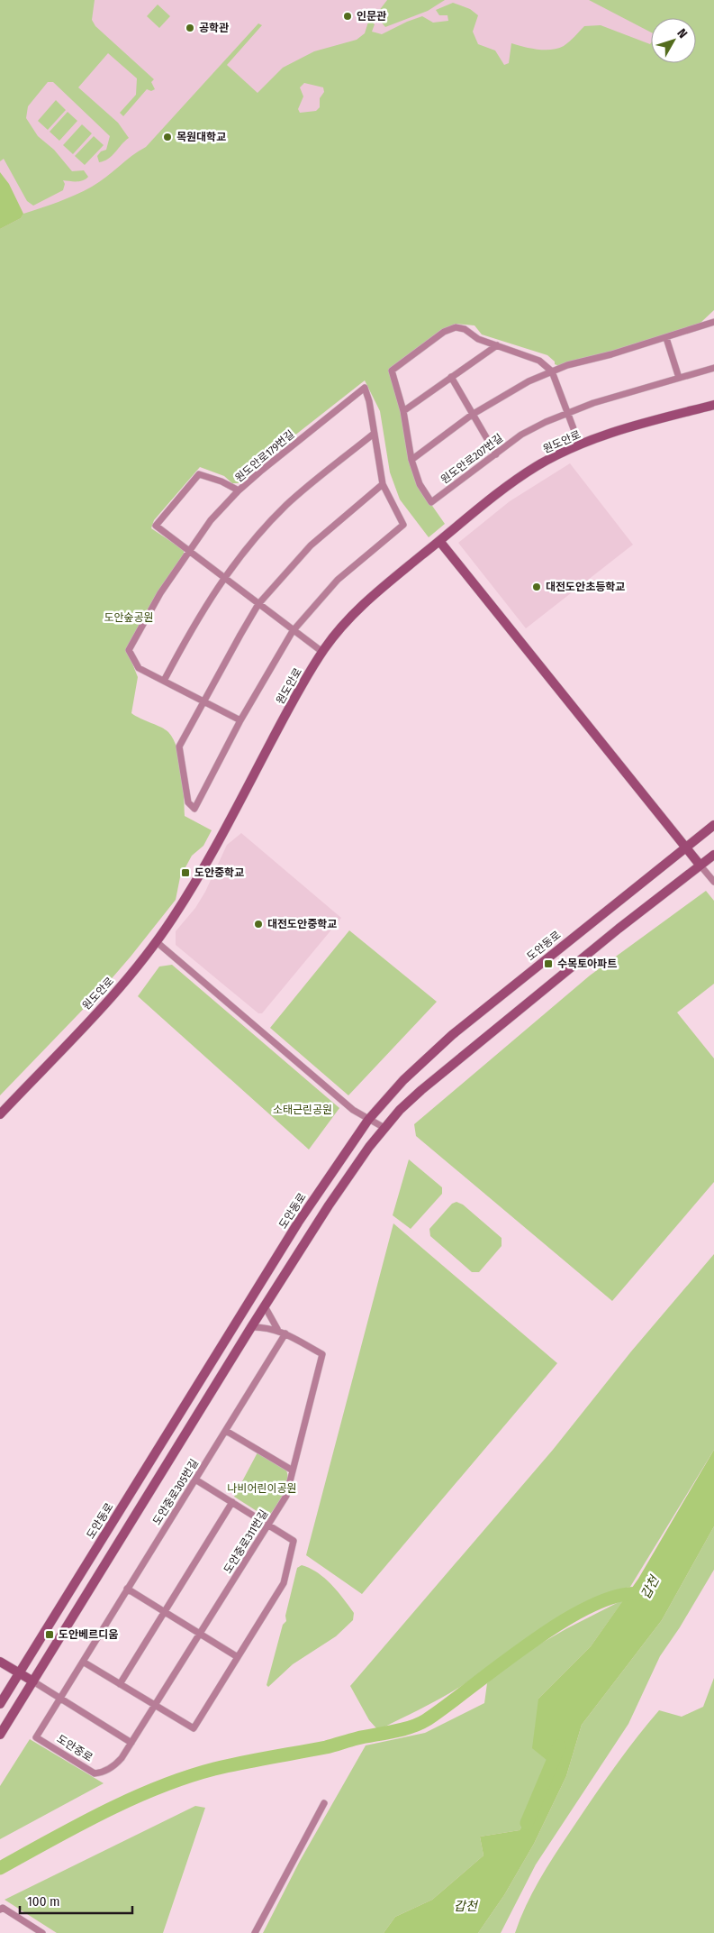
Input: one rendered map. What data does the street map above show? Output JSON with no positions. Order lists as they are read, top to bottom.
{
  "streets": {
    "main road": ["원도안로", "도안동로"],
    "street": [
      "원도안로179번길",
      "원도안로207번길",
      "도안중로305번길",
      "도안중로311번길",
      "도안중로"
    ]
  },
  "crossings": [
    ["도안중로305번길", "도안중로311번길"],
    ["도안중로305번길", "도안중로"],
    ["도안중로311번길", "도안중로"]
  ],
  "water": ["갑천"],
  "parks": ["도안숲공원", "소태근린공원", "나비어린이공원"],
  "places": {
    "other": [
      "인문관",
      "공학관",
      "목원대학교",
      "대전도안초등학교",
      "대전도안중학교"
    ],
    "transit": ["도안중학교", "수목토아파트", "도안베르디움"]
  },
  "scale_bar": "100 m",
  "north": "top right"
}
